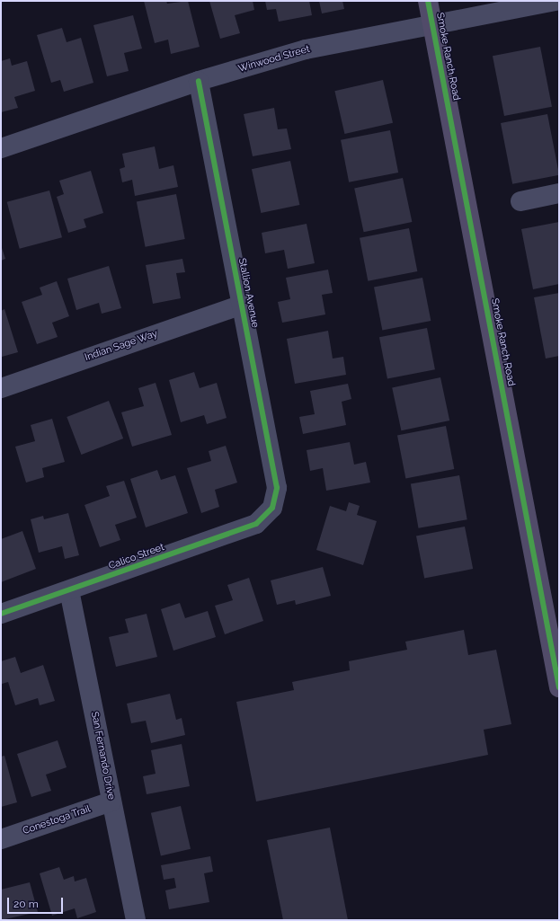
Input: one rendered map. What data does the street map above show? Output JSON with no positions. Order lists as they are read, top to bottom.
{
  "streets": {
    "main road": ["Smoke Ranch Road"],
    "street": [
      "Winwood Street",
      "Stallion Avenue",
      "Indian Sage Way",
      "Calico Street",
      "San Fernando Drive",
      "Conestoga Trail"
    ]
  },
  "crossings": [
    ["Smoke Ranch Road", "Winwood Street"],
    ["Winwood Street", "Stallion Avenue"],
    ["Stallion Avenue", "Indian Sage Way"],
    ["Stallion Avenue", "Calico Street"],
    ["Calico Street", "San Fernando Drive"],
    ["San Fernando Drive", "Conestoga Trail"]
  ],
  "scale_bar": "20 m"
}
